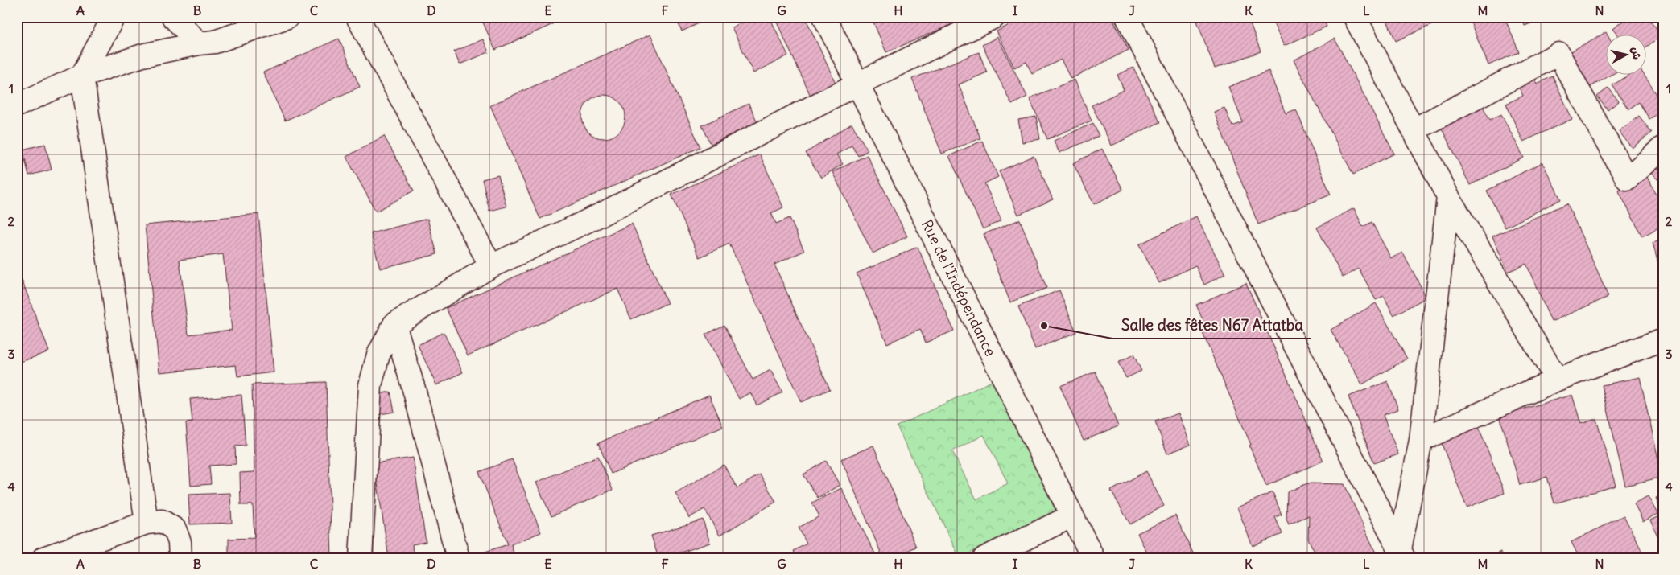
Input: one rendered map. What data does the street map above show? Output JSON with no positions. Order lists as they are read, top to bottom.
{
  "streets": {
    "street": ["Rue de l'Indépendance"]
  },
  "places": ["Salle des fêtes N67 Attatba"],
  "north": "right",
  "grid": {
    "columns": [
      "A",
      "B",
      "C",
      "D",
      "E",
      "F",
      "G",
      "H",
      "I",
      "J",
      "K",
      "L",
      "M",
      "N"
    ],
    "rows": [
      "1",
      "2",
      "3",
      "4"
    ]
  }
}
